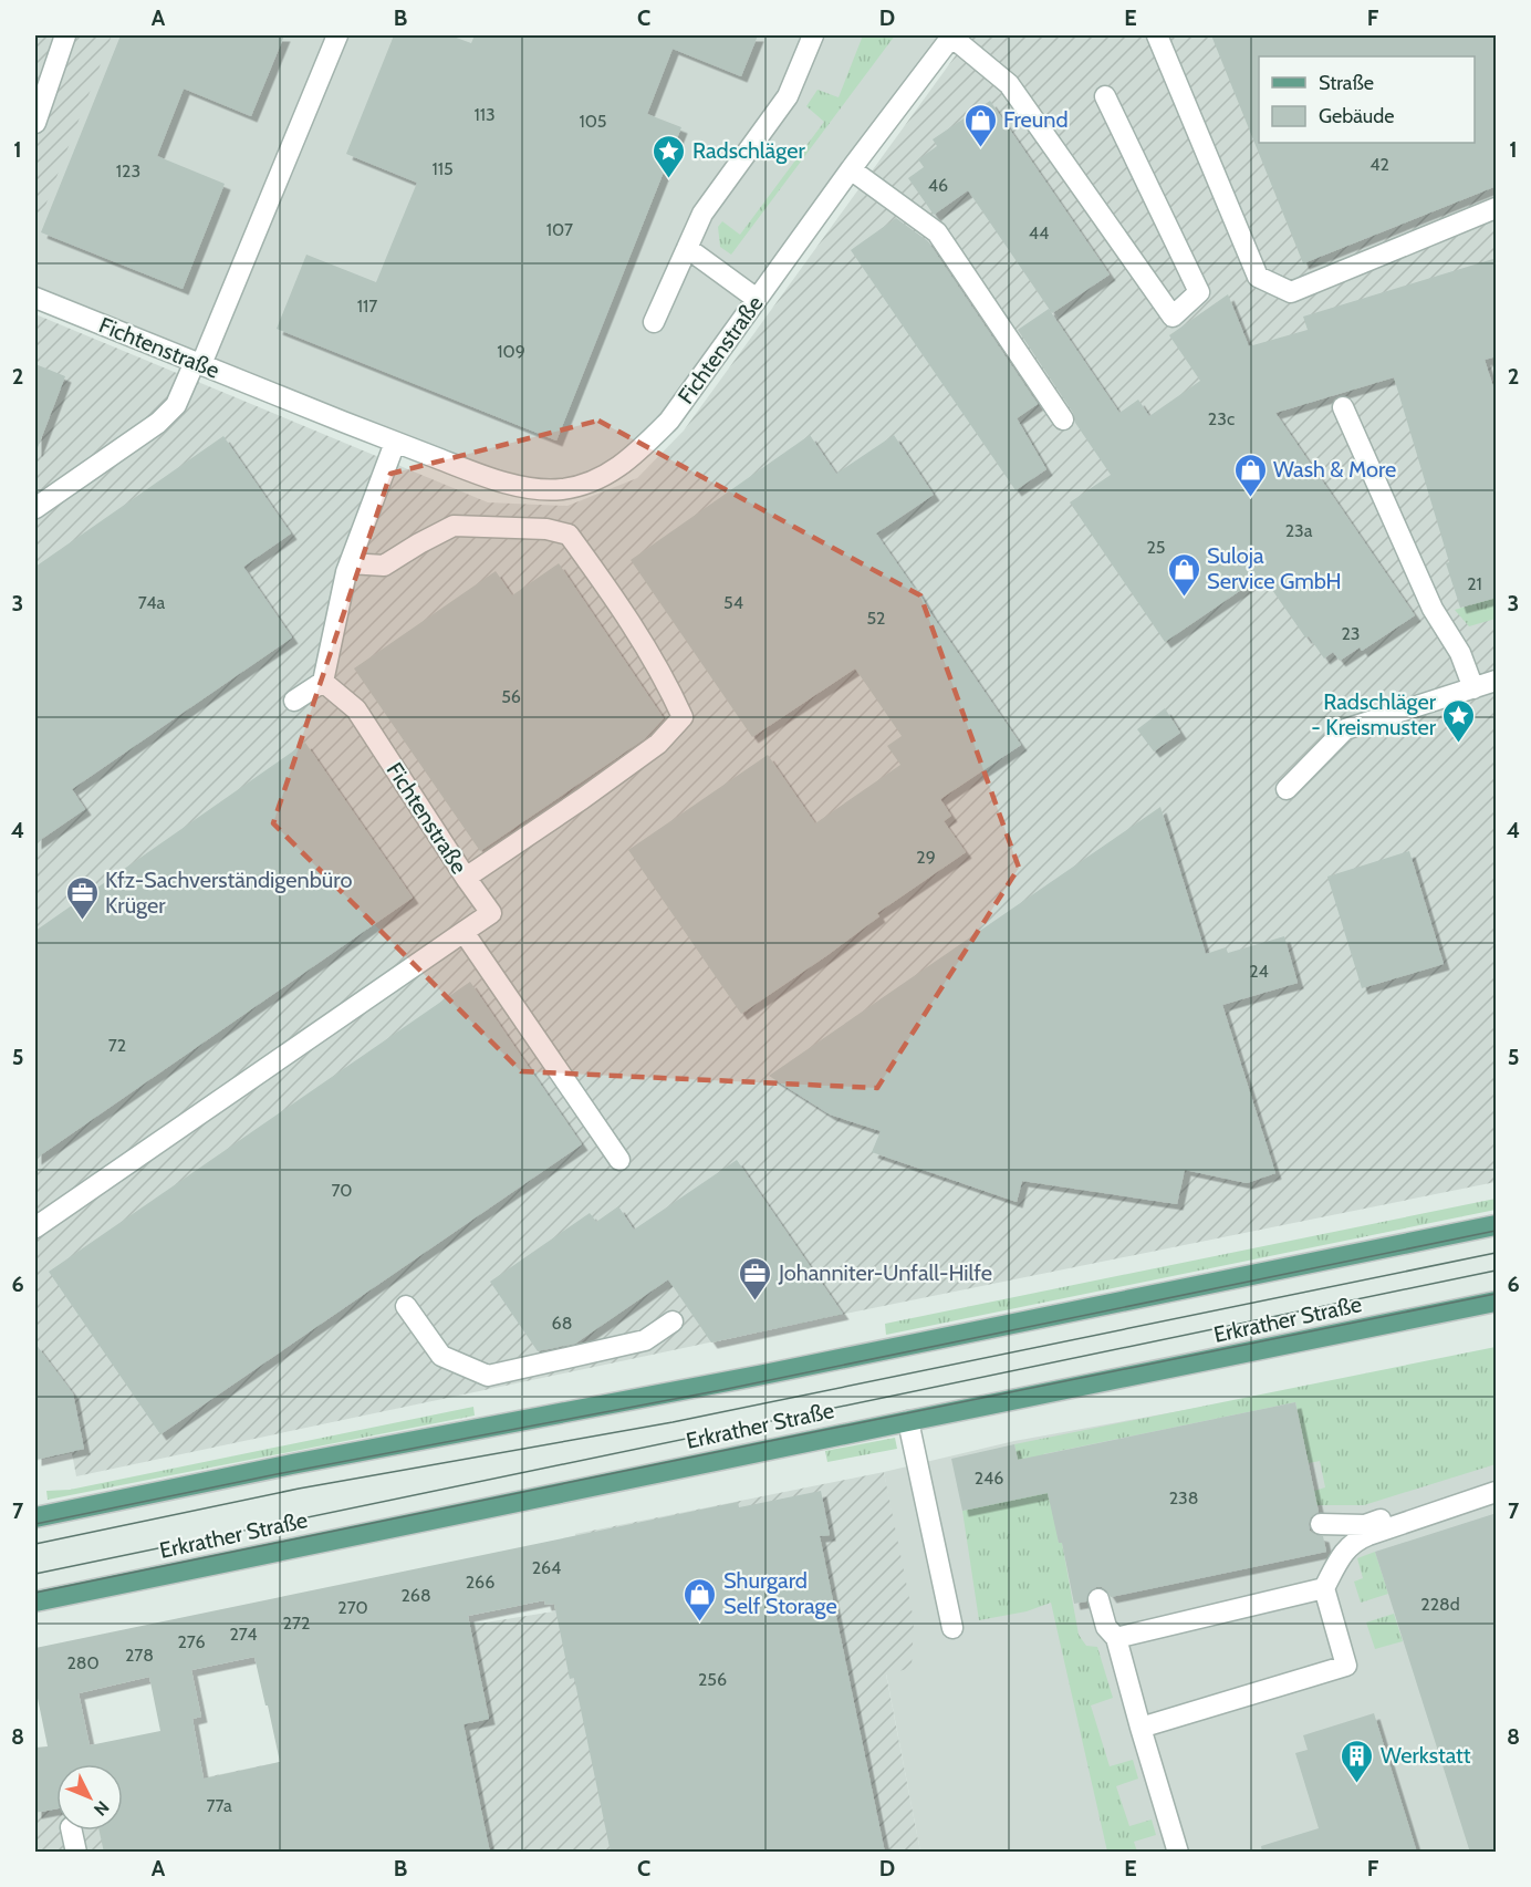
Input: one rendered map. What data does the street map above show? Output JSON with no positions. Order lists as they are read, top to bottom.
{
  "streets": {
    "main road": ["Erkrather Straße"],
    "street": ["Fichtenstraße"]
  },
  "places": {
    "shop": [
      "Freund",
      "Wash & More",
      "Suloja Service GmbH",
      "Shurgard Self Storage"
    ],
    "place": ["Radschläger", "Radschläger - Kreismuster"],
    "office": ["Kfz-Sachverständigenbüro Krüger", "Johanniter-Unfall-Hilfe"],
    "building": ["Werkstatt"]
  },
  "house_numbers": [
    "113",
    "105",
    "42",
    "115",
    "123",
    "46",
    "107",
    "44",
    "117",
    "109",
    "23c",
    "23a",
    "25",
    "21",
    "74a",
    "54",
    "52",
    "23",
    "56",
    "29",
    "24",
    "72",
    "70",
    "68",
    "246",
    "238",
    "264",
    "266",
    "268",
    "228d",
    "270",
    "272",
    "274",
    "276",
    "278",
    "280",
    "256",
    "77a"
  ],
  "legend": ["Straße", "Gebäude"],
  "north": "bottom right",
  "grid": {
    "columns": [
      "A",
      "B",
      "C",
      "D",
      "E",
      "F"
    ],
    "rows": [
      "1",
      "2",
      "3",
      "4",
      "5",
      "6",
      "7",
      "8"
    ]
  }
}
